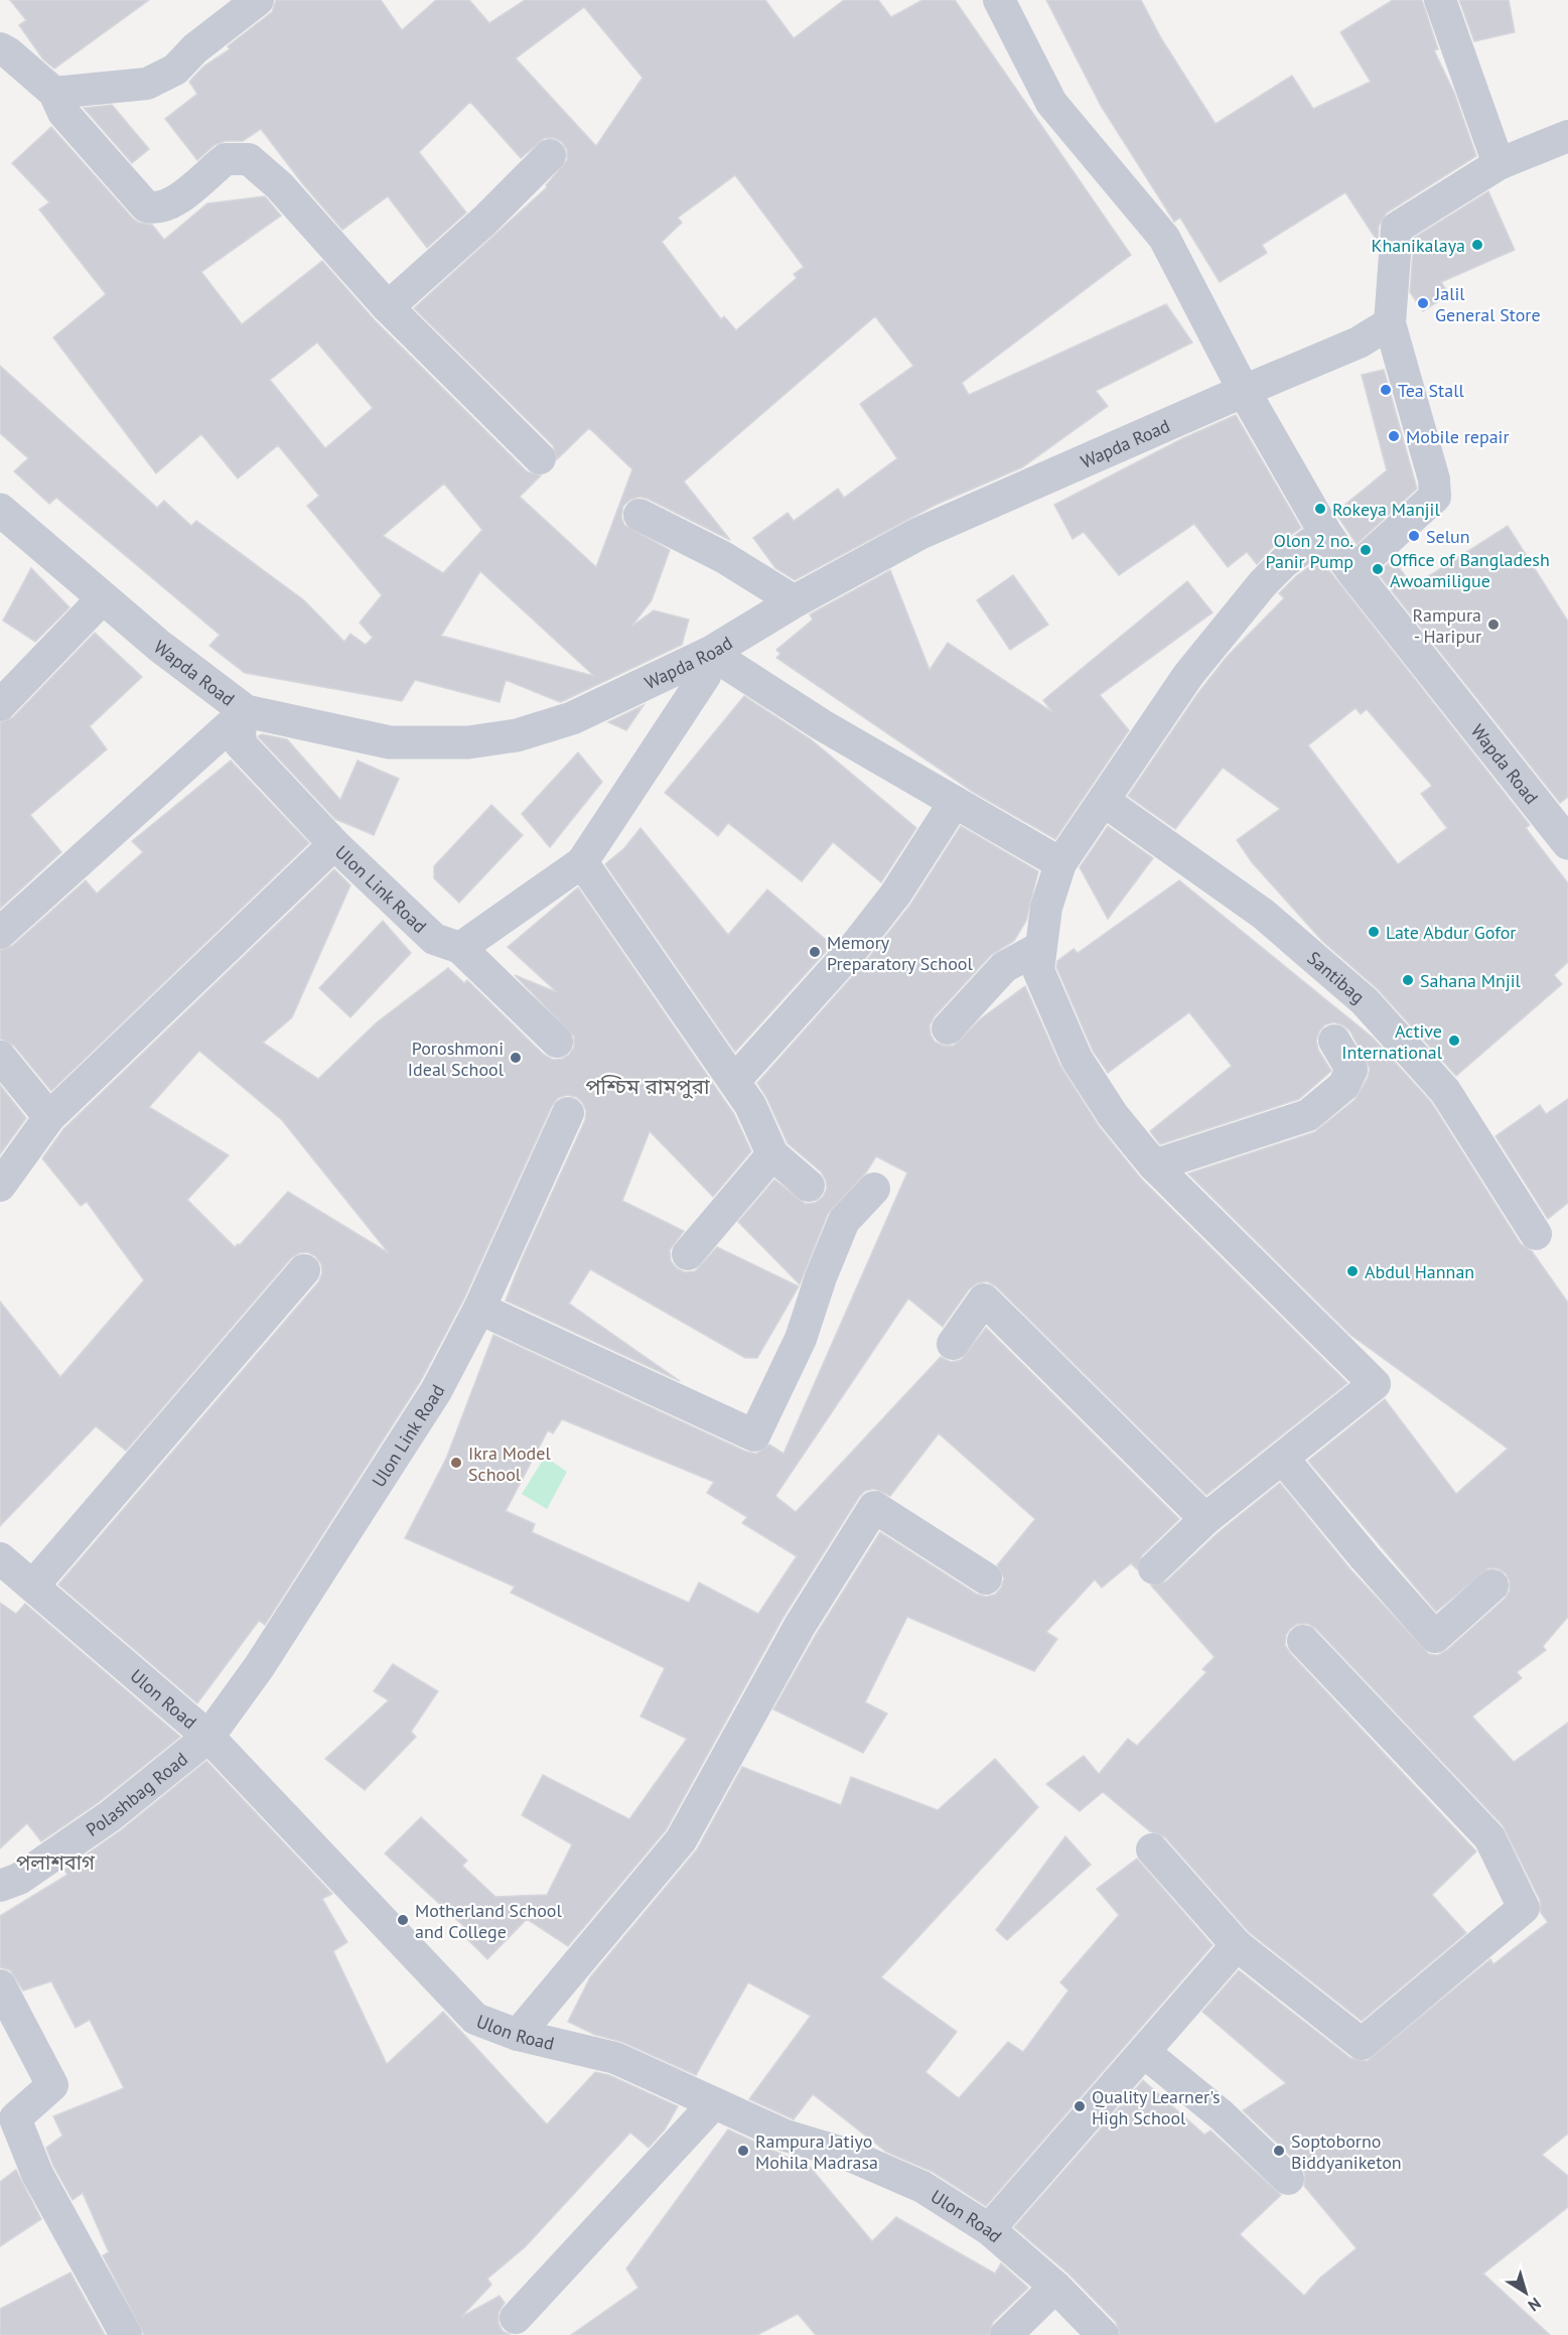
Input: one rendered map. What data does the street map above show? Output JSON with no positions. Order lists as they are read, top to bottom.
{
  "streets": {
    "street": [
      "Wapda Road",
      "Ulon Link Road",
      "Santibag",
      "Ulon Road",
      "Polashbag Road"
    ]
  },
  "crossings": [
    ["Wapda Road", "Ulon Link Road"],
    ["Ulon Link Road", "Ulon Road"],
    ["Ulon Link Road", "Polashbag Road"],
    ["Ulon Road", "Polashbag Road"]
  ],
  "districts": ["পশ্চিম রামপুরা", "পলাশবাগ"],
  "places": [
    "Khanikalaya",
    "Jalil General Store",
    "Tea Stall",
    "Mobile repair",
    "Rokeya Manjil",
    "Selun",
    "Olon 2 no. Panir Pump",
    "Office of Bangladesh Awoamiligue",
    "Rampura - Haripur",
    "Late Abdur Gofor",
    "Memory Preparatory School",
    "Sahana Mnjil",
    "Active International",
    "Poroshmoni Ideal School",
    "Abdul Hannan",
    "Ikra Model School",
    "Motherland School and College",
    "Quality Learner's High School",
    "Rampura Jatiyo Mohila Madrasa",
    "Soptoborno Biddyaniketon"
  ],
  "north": "bottom right"
}
